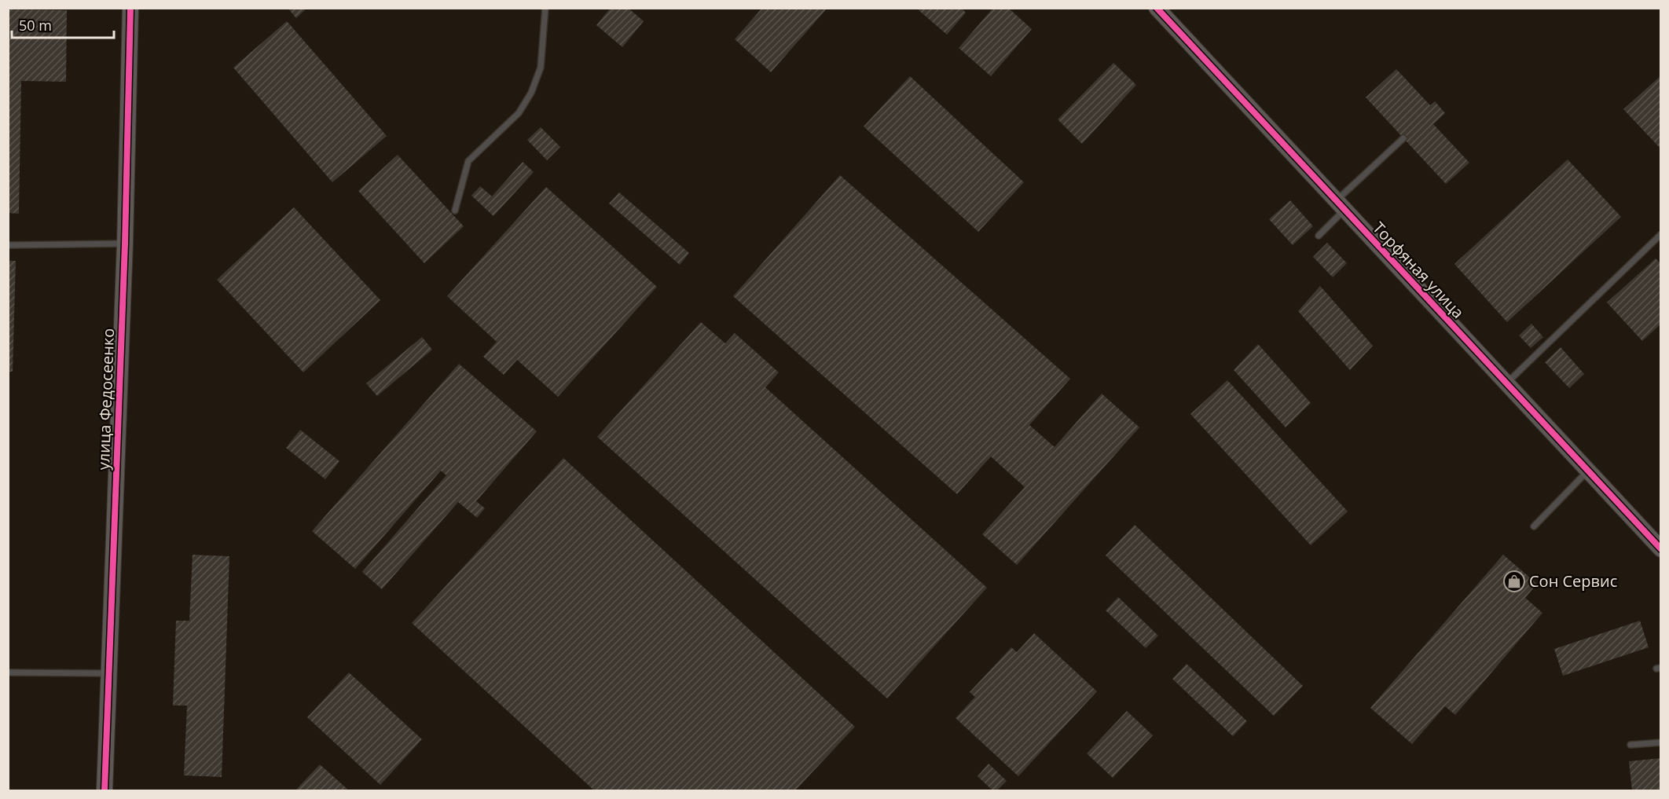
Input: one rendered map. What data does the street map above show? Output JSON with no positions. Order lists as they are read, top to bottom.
{
  "streets": {
    "street": ["Торфяная улица", "улица Федосеенко"]
  },
  "places": {
    "shop": ["Сон Сервис"]
  },
  "scale_bar": "50 m"
}
